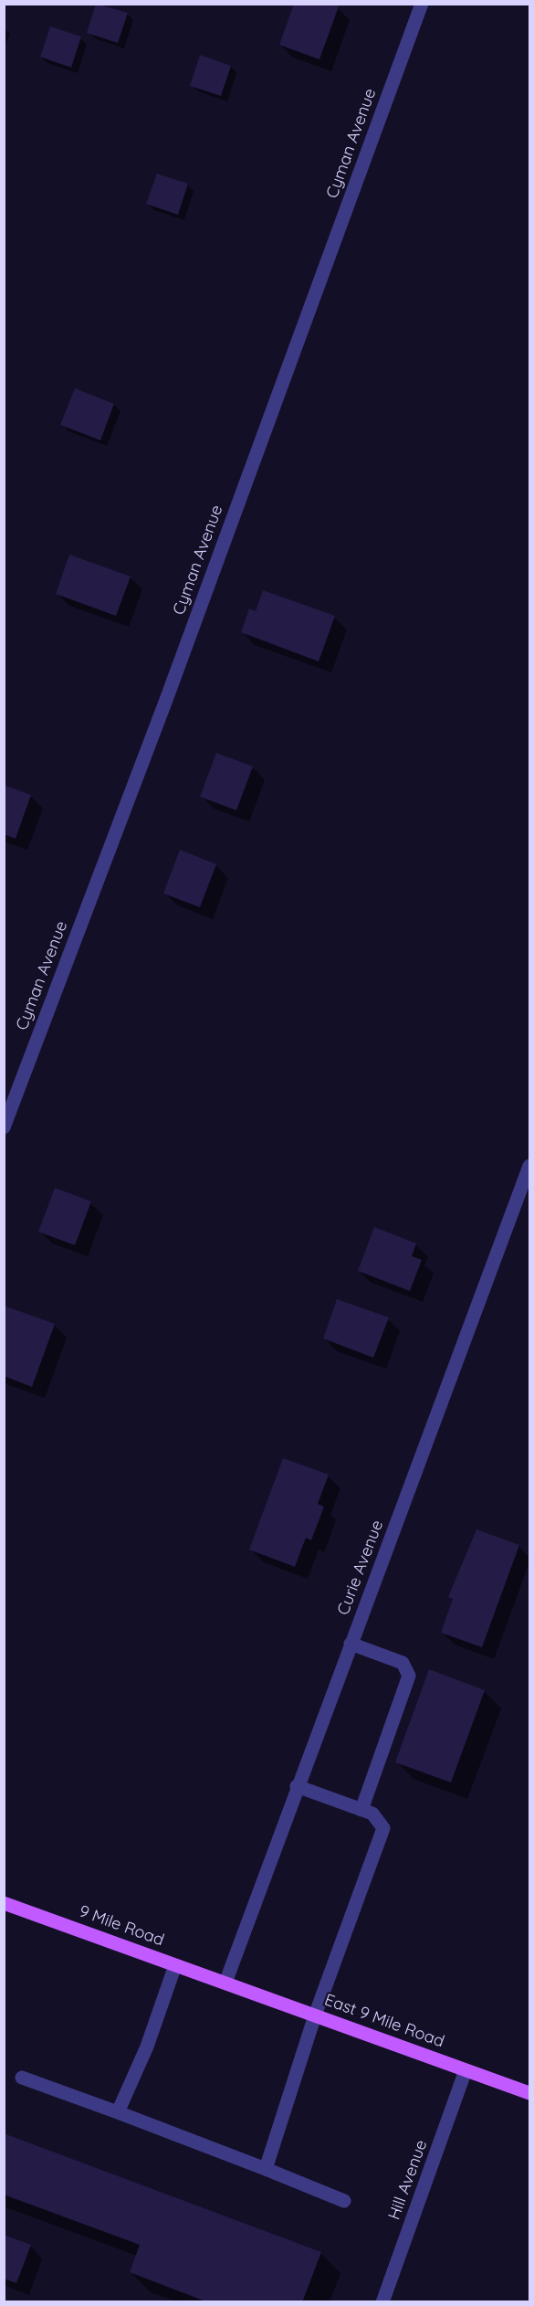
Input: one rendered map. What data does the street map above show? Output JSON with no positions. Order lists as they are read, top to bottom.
{
  "streets": {
    "main road": ["9 Mile Road", "East 9 Mile Road"],
    "street": ["Cyman Avenue", "Curie Avenue", "Hill Avenue"]
  },
  "crossings": [
    ["Curie Avenue", "9 Mile Road"],
    ["Curie Avenue", "East 9 Mile Road"],
    ["9 Mile Road", "East 9 Mile Road"],
    ["East 9 Mile Road", "Hill Avenue"]
  ]
}
